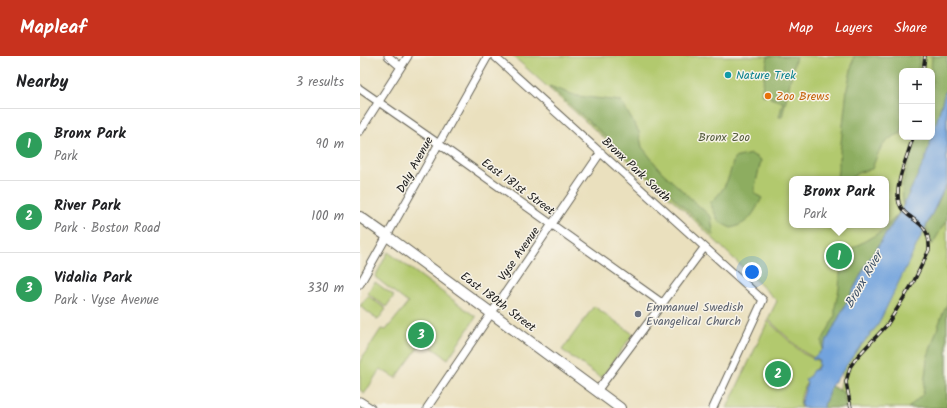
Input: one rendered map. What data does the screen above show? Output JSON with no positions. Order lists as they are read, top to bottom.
{
  "streets": {
    "main road": ["East 180th Street"],
    "street": [
      "Daly Avenue",
      "Bronx Park South",
      "East 181st Street",
      "Vyse Avenue"
    ]
  },
  "crossings": [
    ["Daly Avenue", "East 181st Street"],
    ["Daly Avenue", "East 180th Street"],
    ["Bronx Park South", "Vyse Avenue"],
    ["East 181st Street", "Vyse Avenue"],
    ["Vyse Avenue", "East 180th Street"]
  ],
  "water": ["Bronx River"],
  "parks": ["Bronx Zoo"],
  "places": ["Nature Trek", "Zoo Brews", "Emmanuel Swedish Evangelical Church"],
  "page": {
    "header": "Mapleaf",
    "nav": ["Map", "Layers", "Share"],
    "heading": ["Nearby", "3 results"],
    "map_buttons": ["+", "−"],
    "list": [
      {
        "mark": "1",
        "name": "Bronx Park",
        "note": "Park",
        "value": "90 m"
      },
      {
        "mark": "2",
        "name": "River Park",
        "note": "Park · Boston Road",
        "value": "100 m"
      },
      {
        "mark": "3",
        "name": "Vidalia Park",
        "note": "Park · Vyse Avenue",
        "value": "330 m"
      }
    ],
    "popup": ["Bronx Park", "Park"],
    "pins": ["1", "3", "2"]
  }
}
